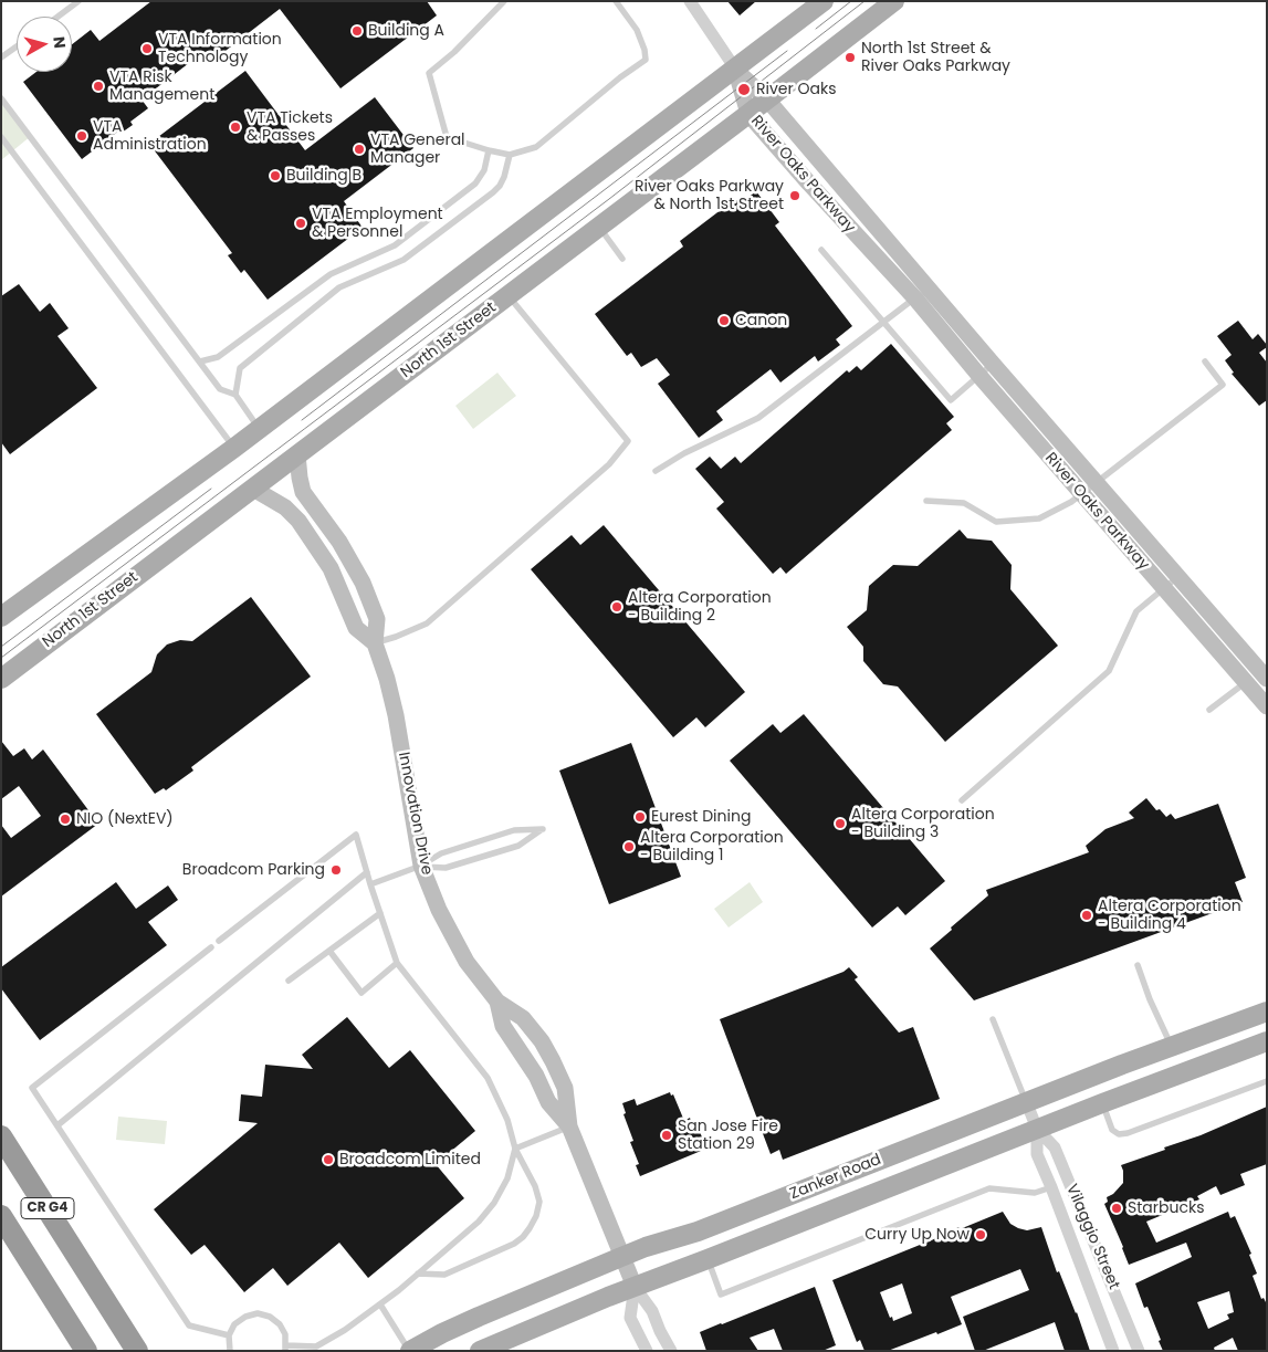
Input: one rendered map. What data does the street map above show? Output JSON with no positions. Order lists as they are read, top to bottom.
{
  "streets": {
    "highway": ["CR G4"],
    "main road": ["North 1st Street", "Zanker Road"],
    "street": ["River Oaks Parkway", "Innovation Drive", "Vilaggio Street"]
  },
  "crossings": [
    ["River Oaks Parkway", "North 1st Street"],
    ["North 1st Street", "Innovation Drive"],
    ["Innovation Drive", "Zanker Road"],
    ["Zanker Road", "Vilaggio Street"]
  ],
  "places": [
    "Building A",
    "VTA Information Technology",
    "North 1st Street & River Oaks Parkway",
    "VTA Risk Management",
    "River Oaks",
    "VTA Tickets & Passes",
    "VTA Administration",
    "VTA General Manager",
    "Building B",
    "River Oaks Parkway & North 1st Street",
    "VTA Employment & Personnel",
    "Canon",
    "Altera Corporation - Building 2",
    "Eurest Dining",
    "NIO (NextEV)",
    "Altera Corporation - Building 3",
    "Altera Corporation - Building 1",
    "Broadcom Parking",
    "Altera Corporation - Building 4",
    "San Jose Fire Station 29",
    "Broadcom Limited",
    "Starbucks",
    "Curry Up Now"
  ],
  "north": "right"
}
